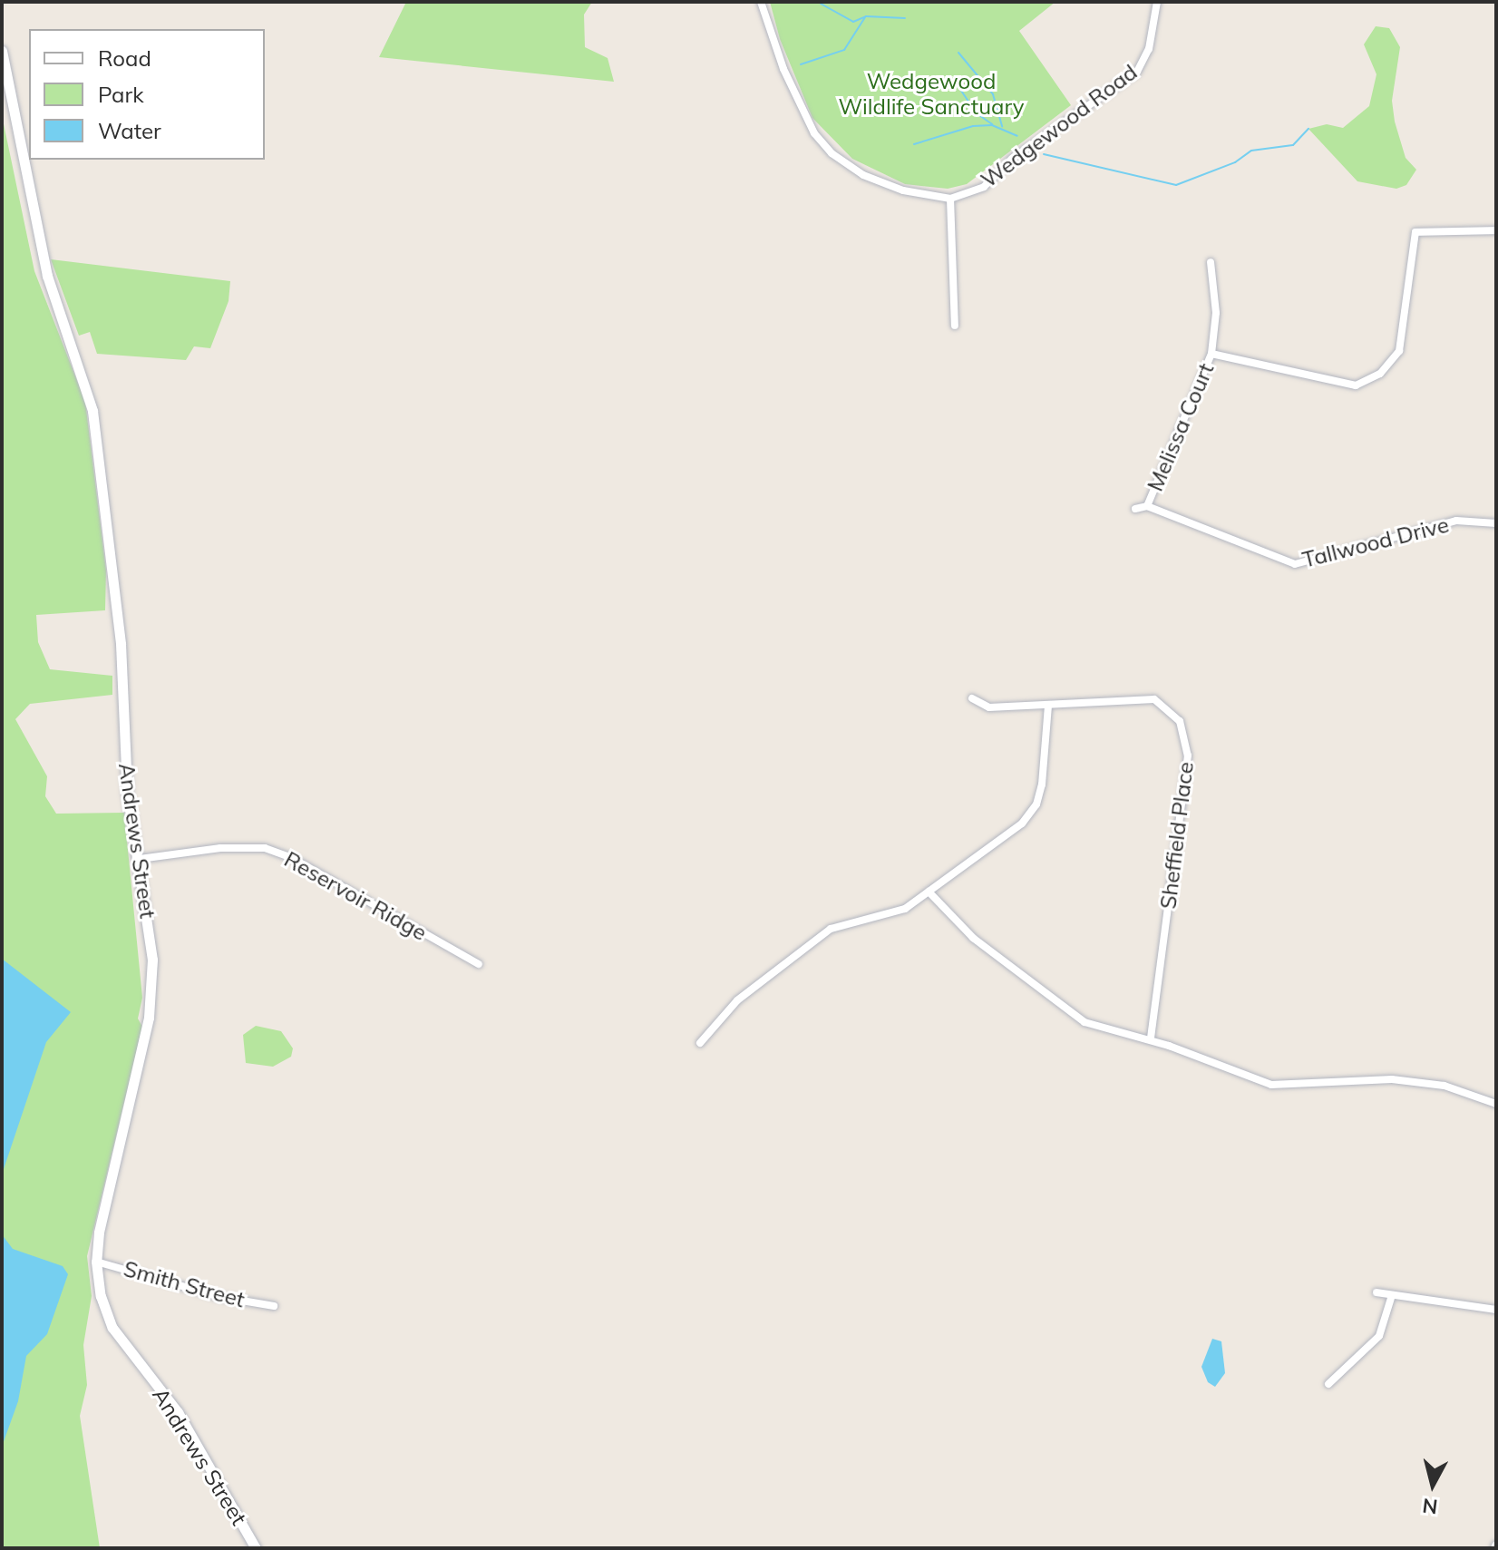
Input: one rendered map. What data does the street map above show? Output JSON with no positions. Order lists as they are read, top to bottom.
{
  "streets": {
    "street": [
      "Wedgewood Road",
      "Melissa Court",
      "Tallwood Drive",
      "Sheffield Place",
      "Andrews Street",
      "Reservoir Ridge",
      "Smith Street"
    ]
  },
  "crossings": [
    ["Melissa Court", "Tallwood Drive"],
    ["Andrews Street", "Reservoir Ridge"],
    ["Andrews Street", "Smith Street"]
  ],
  "parks": ["Wedgewood Wildlife Sanctuary"],
  "legend": ["Road", "Park", "Water"],
  "north": "bottom"
}
